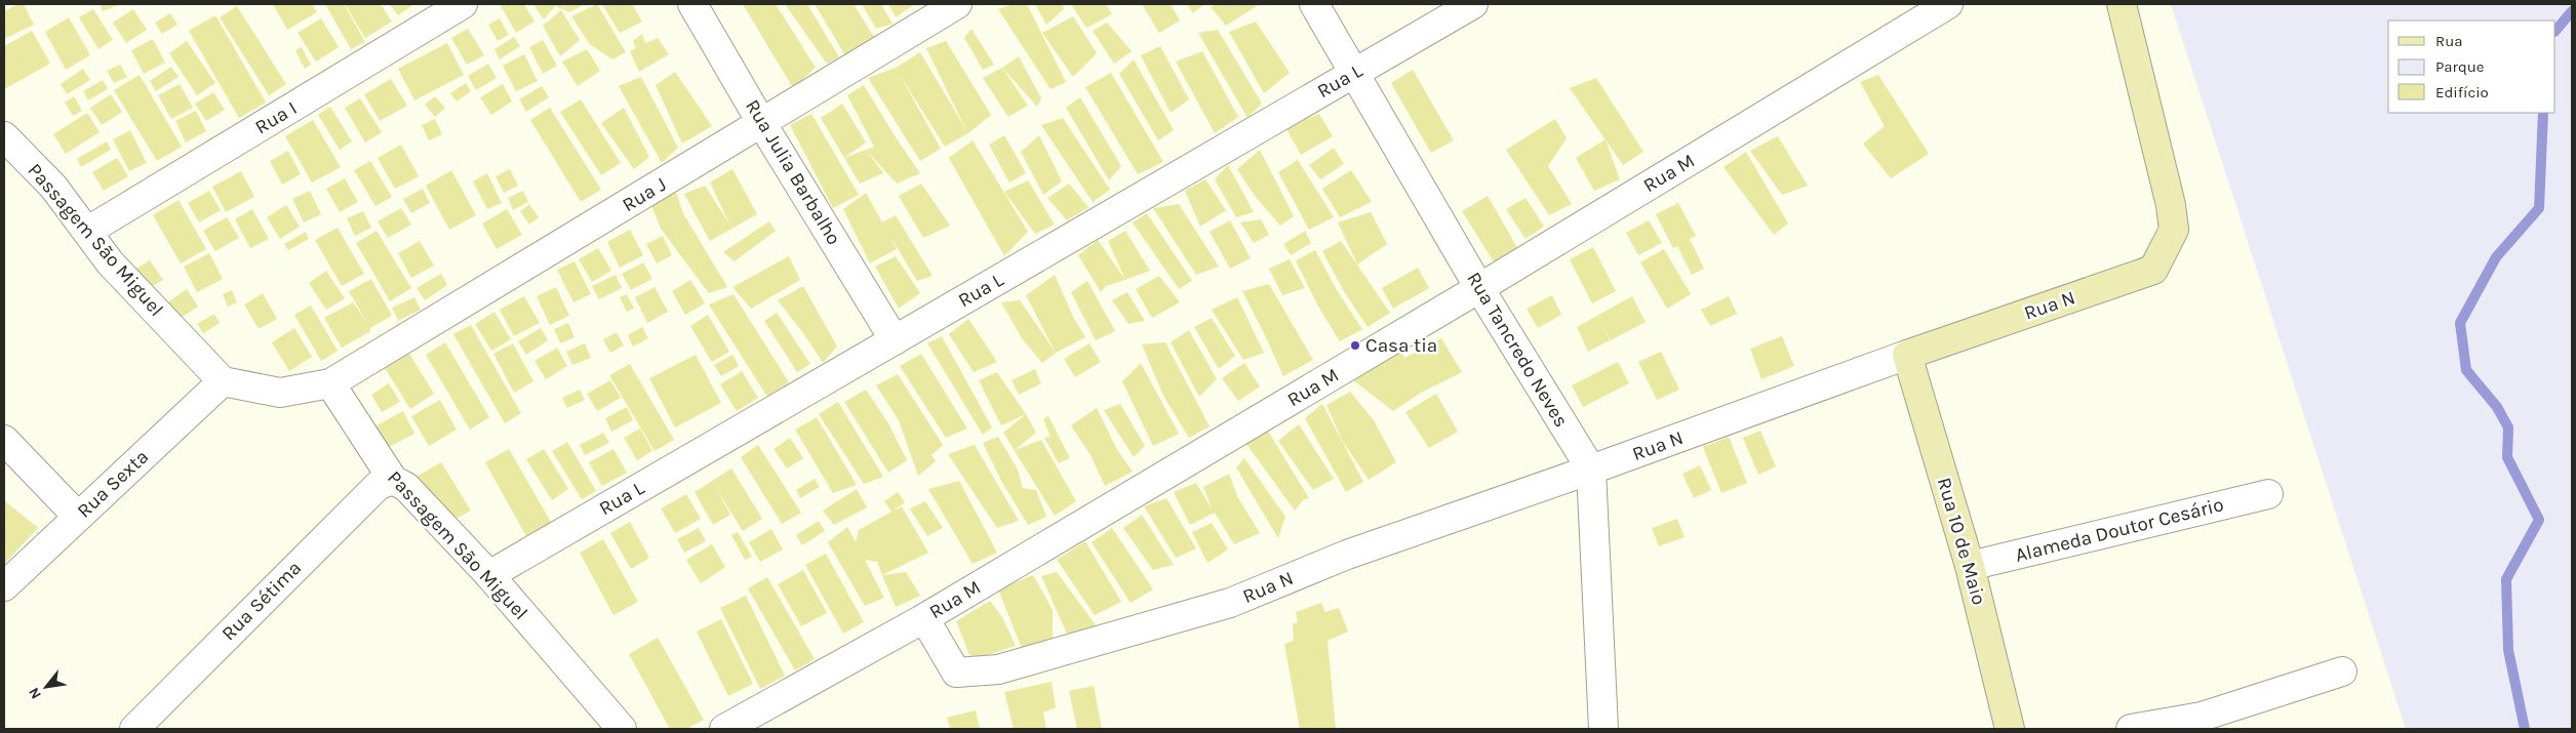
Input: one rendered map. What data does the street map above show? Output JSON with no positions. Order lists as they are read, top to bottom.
{
  "streets": {
    "main road": ["Rua N", "Rua 10 de Maio"],
    "street": [
      "Rua L",
      "Rua I",
      "Rua Julia Barbalho",
      "Rua M",
      "Rua J",
      "Passagem São Miguel",
      "Rua Tancredo Neves",
      "Rua Sexta",
      "Alameda Doutor Cesário",
      "Rua Sétima"
    ]
  },
  "crossings": [
    ["Rua L", "Rua Julia Barbalho"],
    ["Rua L", "Passagem São Miguel"],
    ["Rua L", "Rua Tancredo Neves"],
    ["Rua I", "Passagem São Miguel"],
    ["Rua Julia Barbalho", "Rua J"],
    ["Rua M", "Rua N"],
    ["Rua M", "Rua Tancredo Neves"],
    ["Rua J", "Passagem São Miguel"],
    ["Passagem São Miguel", "Rua Sexta"],
    ["Passagem São Miguel", "Rua Sétima"],
    ["Rua N", "Rua Tancredo Neves"],
    ["Rua N", "Rua 10 de Maio"],
    ["Alameda Doutor Cesário", "Rua 10 de Maio"]
  ],
  "places": ["Casa tia"],
  "legend": ["Rua", "Parque", "Edifício"],
  "north": "bottom left"
}
